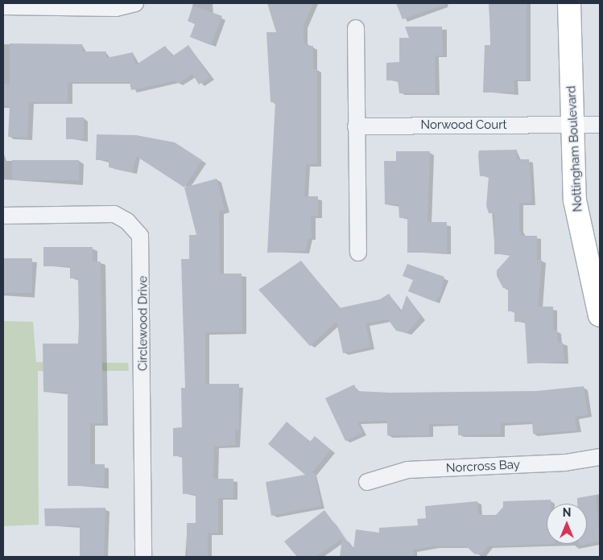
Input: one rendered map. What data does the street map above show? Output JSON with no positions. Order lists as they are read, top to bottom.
{
  "streets": {
    "street": [
      "Norwood Court",
      "Nottingham Boulevard",
      "Circlewood Drive",
      "Norcross Bay"
    ]
  },
  "crossings": [
    ["Norwood Court", "Nottingham Boulevard"]
  ],
  "north": "top"
}
